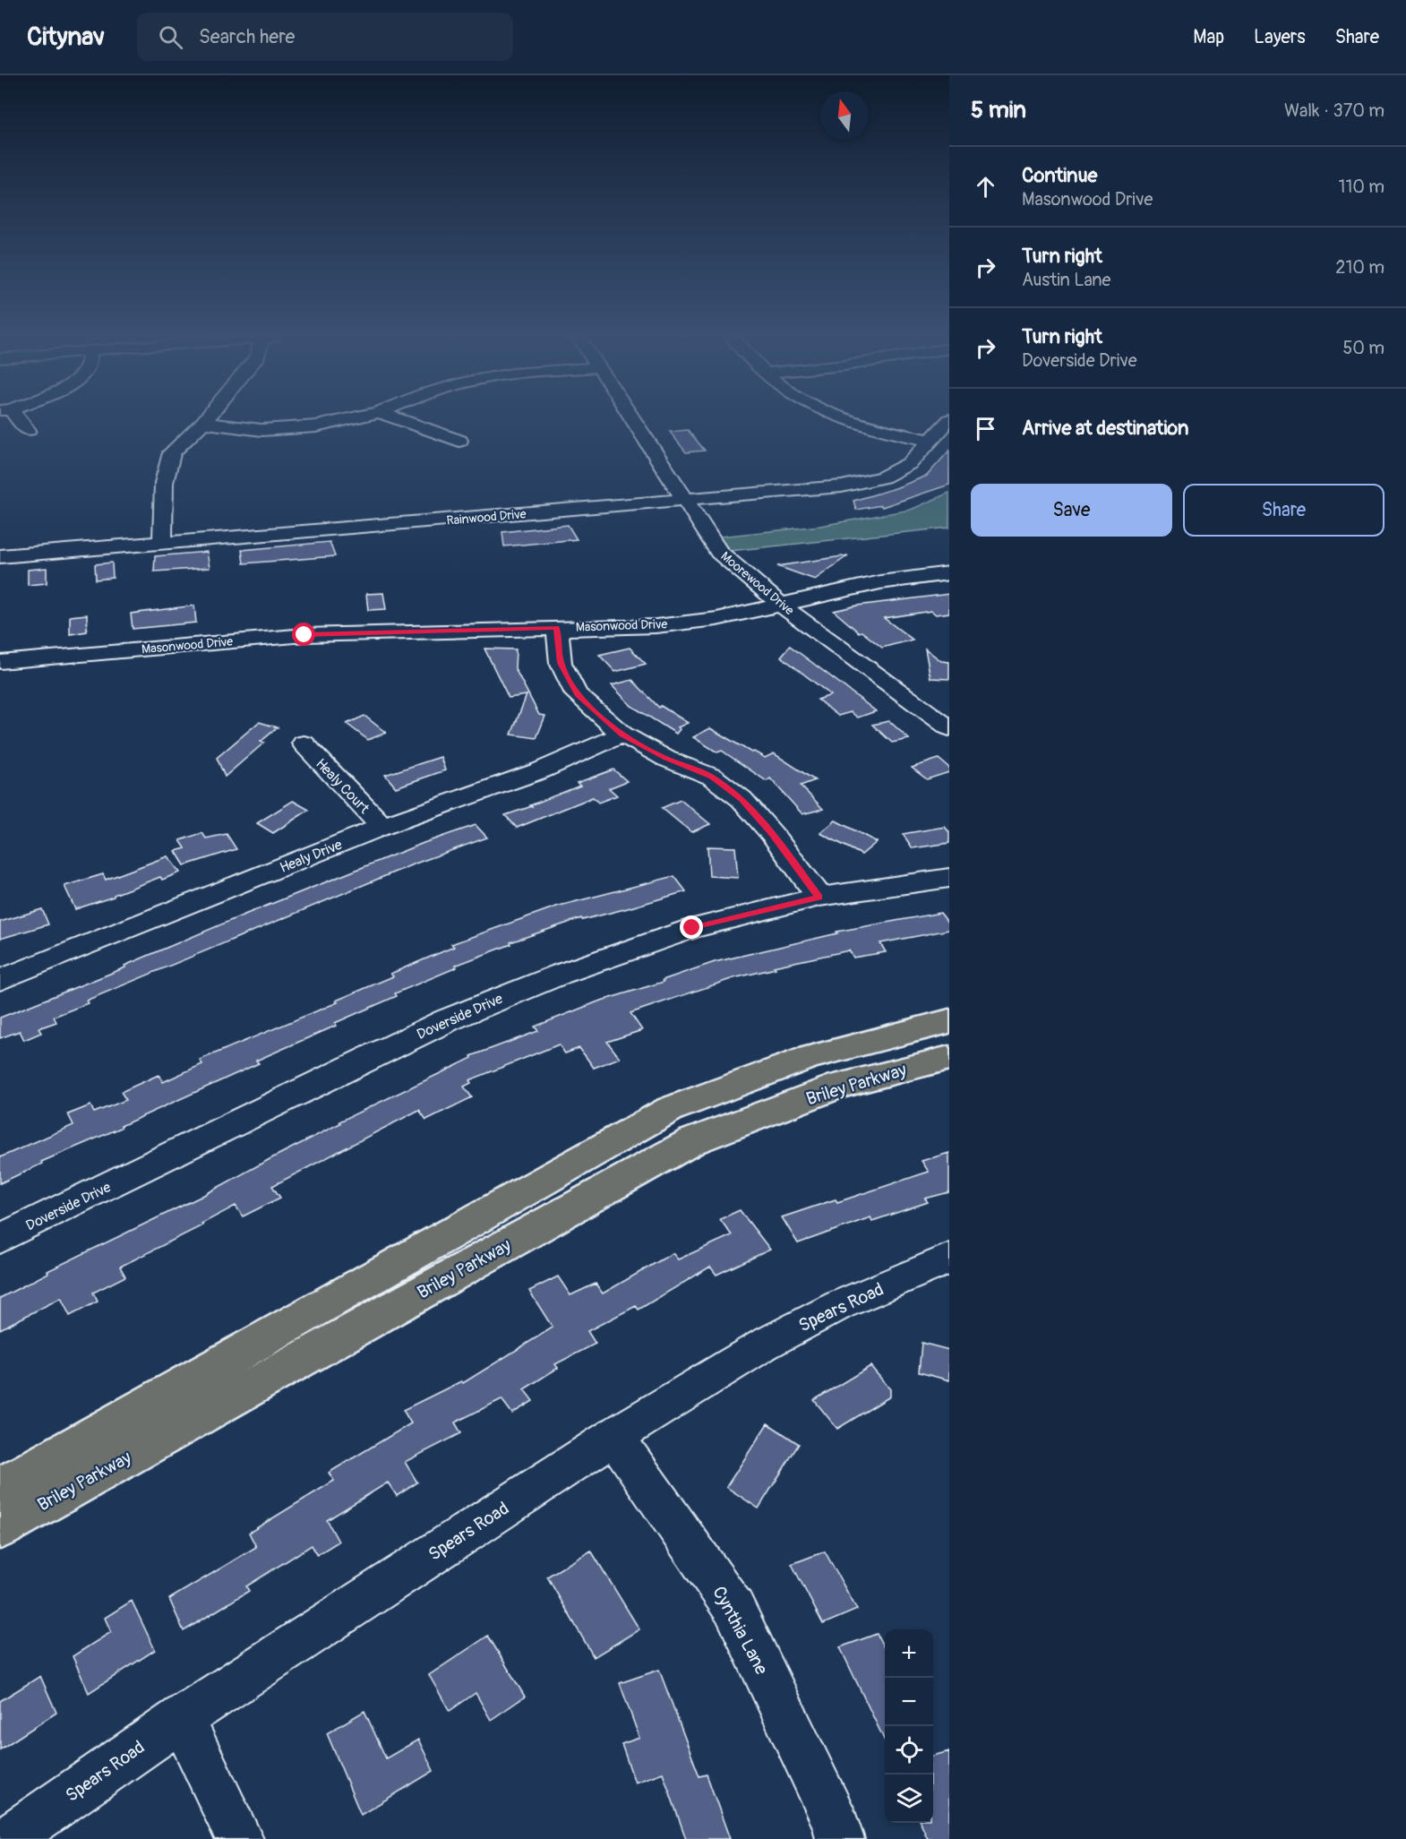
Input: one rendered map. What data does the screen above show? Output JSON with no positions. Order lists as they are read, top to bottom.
{
  "streets": {
    "highway": ["Briley Parkway"],
    "street": [
      "Rainwood Drive",
      "Moorewood Drive",
      "Masonwood Drive",
      "Healy Court",
      "Healy Drive",
      "Doverside Drive",
      "Spears Road",
      "Cynthia Lane"
    ]
  },
  "crossings": [
    ["Rainwood Drive", "Moorewood Drive"],
    ["Moorewood Drive", "Masonwood Drive"],
    ["Healy Court", "Healy Drive"],
    ["Spears Road", "Cynthia Lane"]
  ],
  "north": "top",
  "page": {
    "header": "Citynav",
    "search": "Search here",
    "nav": ["Map", "Layers", "Share"],
    "heading": ["5 min", "Walk · 370 m"],
    "list": [
      ["Continue", "Masonwood Drive", "110 m"],
      ["Turn right", "Austin Lane", "210 m"],
      ["Turn right", "Doverside Drive", "50 m"],
      "Arrive at destination"
    ],
    "buttons": ["Save", "Share"],
    "map_buttons": ["+", "−"]
  }
}
